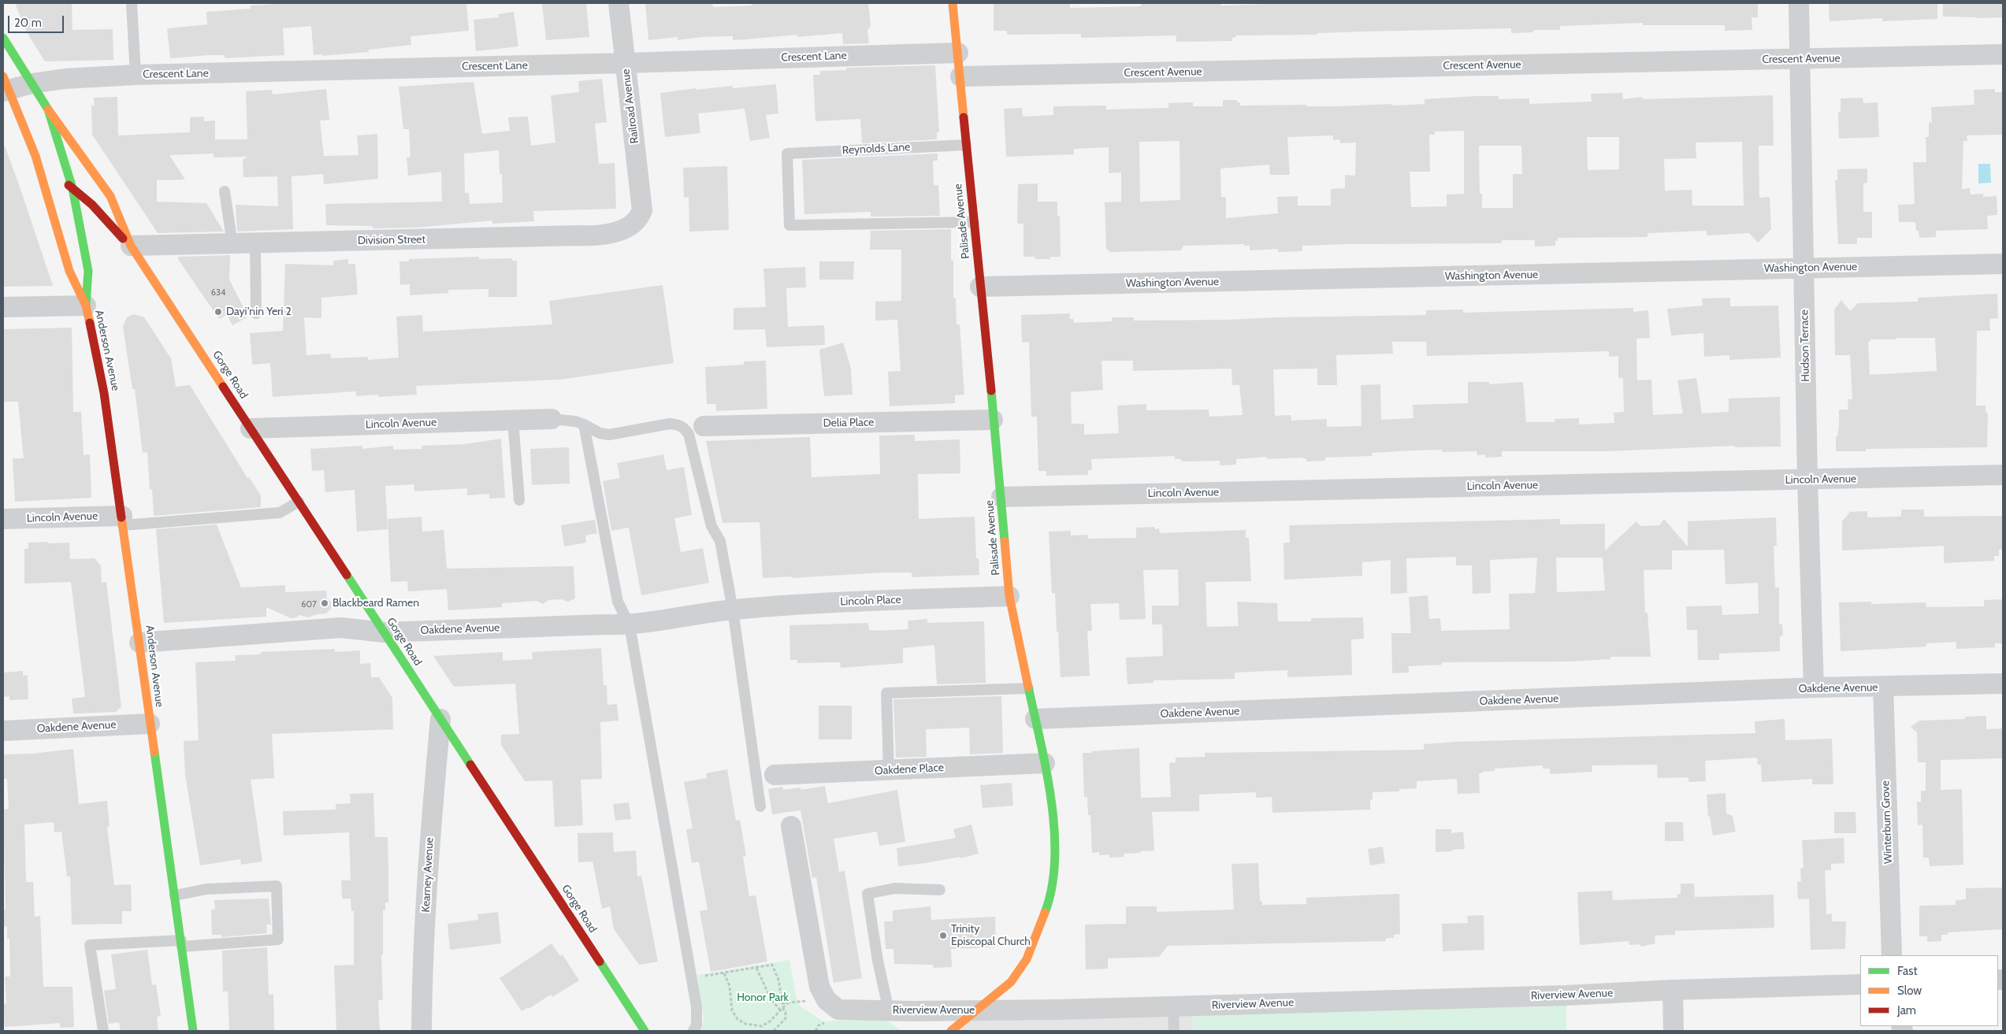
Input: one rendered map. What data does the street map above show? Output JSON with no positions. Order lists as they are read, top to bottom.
{
  "streets": {
    "main road": ["Palisade Avenue", "Anderson Avenue", "Gorge Road"],
    "street": [
      "Crescent Lane",
      "Crescent Avenue",
      "Railroad Avenue",
      "Division Street",
      "Washington Avenue",
      "Hudson Terrace",
      "Delia Place",
      "Lincoln Avenue",
      "Lincoln Place",
      "Oakdene Avenue",
      "Oakdene Place",
      "Winterburn Grove",
      "Kearney Avenue",
      "Riverview Avenue"
    ],
    "lane": ["Reynolds Lane"]
  },
  "crossings": [
    ["Crescent Lane", "Railroad Avenue"],
    ["Crescent Lane", "Palisade Avenue"],
    ["Crescent Lane", "Anderson Avenue"],
    ["Crescent Avenue", "Palisade Avenue"],
    ["Crescent Avenue", "Hudson Terrace"],
    ["Railroad Avenue", "Division Street"],
    ["Reynolds Lane", "Palisade Avenue"],
    ["Palisade Avenue", "Washington Avenue"],
    ["Palisade Avenue", "Delia Place"],
    ["Palisade Avenue", "Lincoln Avenue"],
    ["Palisade Avenue", "Lincoln Place"],
    ["Palisade Avenue", "Oakdene Avenue"],
    ["Palisade Avenue", "Oakdene Place"],
    ["Palisade Avenue", "Riverview Avenue"],
    ["Division Street", "Gorge Road"],
    ["Washington Avenue", "Hudson Terrace"],
    ["Hudson Terrace", "Lincoln Avenue"],
    ["Hudson Terrace", "Oakdene Avenue"],
    ["Anderson Avenue", "Gorge Road"],
    ["Anderson Avenue", "Lincoln Avenue"],
    ["Anderson Avenue", "Oakdene Avenue"],
    ["Gorge Road", "Lincoln Avenue"],
    ["Gorge Road", "Oakdene Avenue"],
    ["Gorge Road", "Kearney Avenue"],
    ["Lincoln Place", "Oakdene Avenue"],
    ["Oakdene Avenue", "Winterburn Grove"]
  ],
  "parks": ["Honor Park"],
  "places": ["Dayi'nin Yeri 2", "Blackbeard Ramen", "Trinity Episcopal Church"],
  "house_numbers": ["634", "607"],
  "legend": ["Fast", "Slow", "Jam"],
  "scale_bar": "20 m"
}
